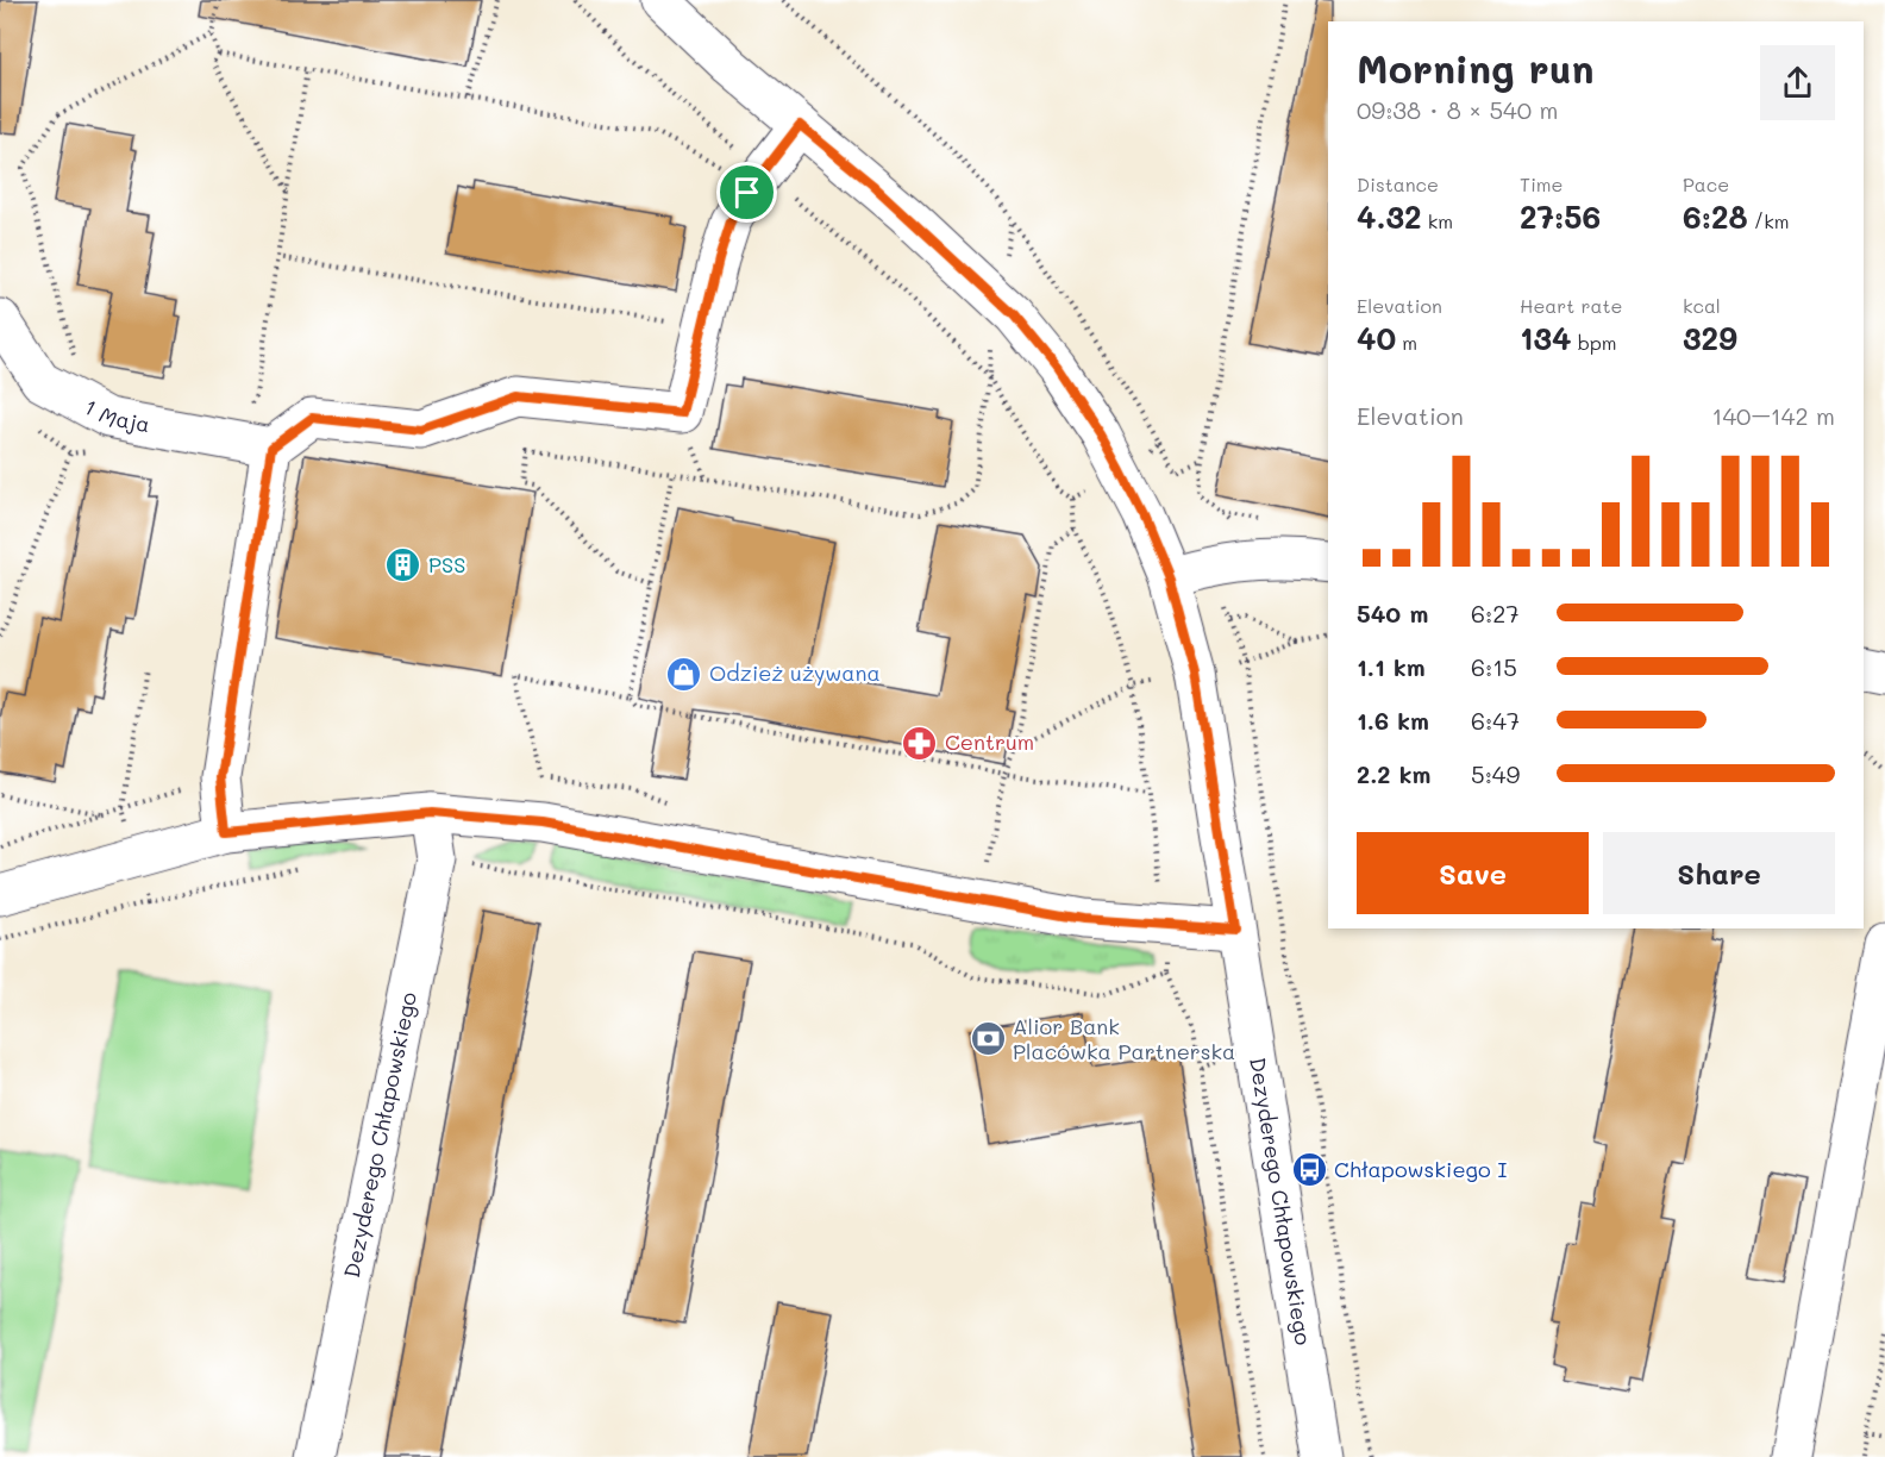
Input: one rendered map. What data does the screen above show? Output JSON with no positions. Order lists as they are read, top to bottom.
{
  "streets": {
    "street": ["1 Maja", "Dezyderego Chłapowskiego"]
  },
  "places": {
    "building": ["PSS"],
    "shop": ["Odzież używana"],
    "pharmacy": ["Centrum"],
    "bank": ["Alior Bank Placówka Partnerska"],
    "bus stop": ["Chłapowskiego I"]
  },
  "page": {
    "heading": ["Morning run", "09:38 · 8 × 540 m"],
    "stats": [
      ["Distance", "4.32 km"],
      ["Time", "27:56"],
      ["Pace", "6:28 /km"],
      ["Elevation", "40 m"],
      ["Heart rate", "134 bpm"],
      ["kcal", "329"]
    ],
    "chart": ["Elevation", "140–142 m"],
    "list": [
      {
        "name": "540 m",
        "note": "6:27"
      },
      {
        "name": "1.1 km",
        "note": "6:15"
      },
      {
        "name": "1.6 km",
        "note": "6:47"
      },
      {
        "name": "2.2 km",
        "note": "5:49"
      }
    ],
    "buttons": ["Save", "Share"]
  }
}
